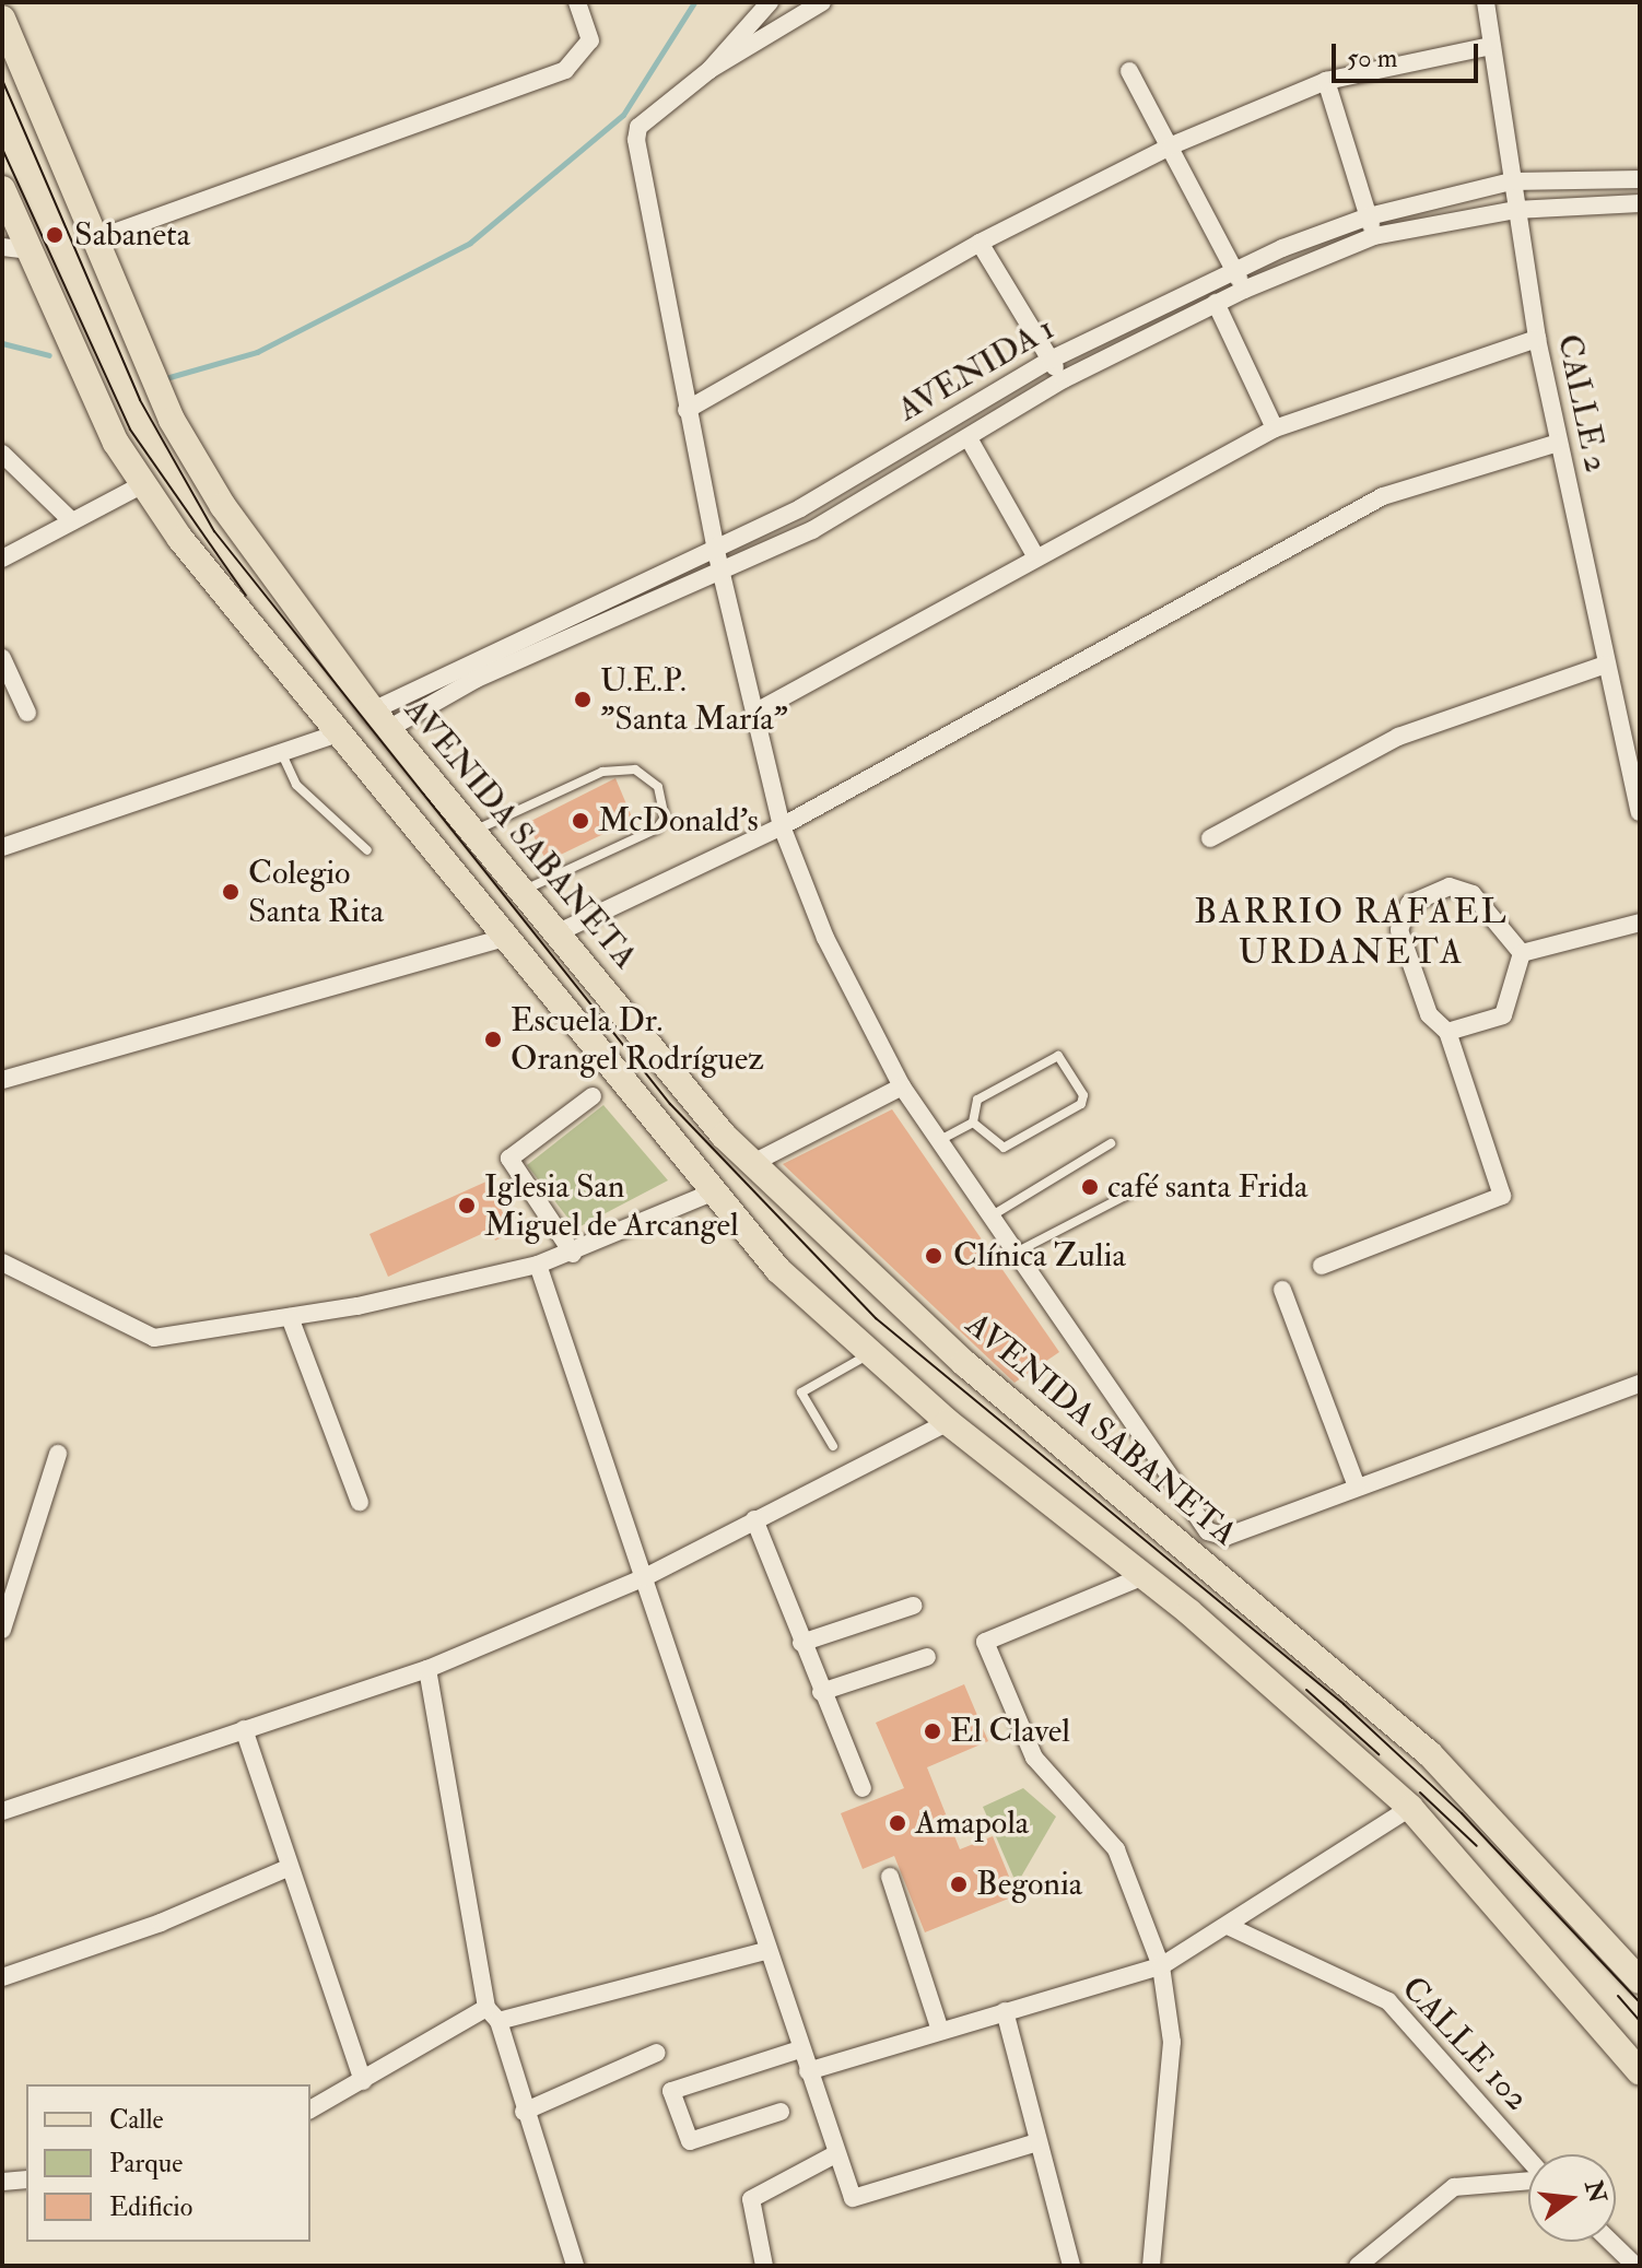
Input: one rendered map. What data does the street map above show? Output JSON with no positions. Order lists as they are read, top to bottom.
{
  "streets": {
    "main road": ["AVENIDA SABANETA"],
    "street": ["AVENIDA 1", "CALLE 2", "CALLE 102"]
  },
  "crossings": [
    ["AVENIDA 1", "CALLE 2"],
    ["AVENIDA 1", "AVENIDA SABANETA"]
  ],
  "districts": ["BARRIO RAFAEL URDANETA"],
  "places": [
    "Sabaneta",
    "U.E.P. \"Santa María\"",
    "McDonald's",
    "Colegio Santa Rita",
    "Escuela Dr. Orangel Rodríguez",
    "café santa Frida",
    "Iglesia San Miguel de Arcangel",
    "Clínica Zulia",
    "El Clavel",
    "Amapola",
    "Begonia"
  ],
  "legend": ["Calle", "Parque", "Edificio"],
  "scale_bar": "50 m",
  "north": "right"
}
